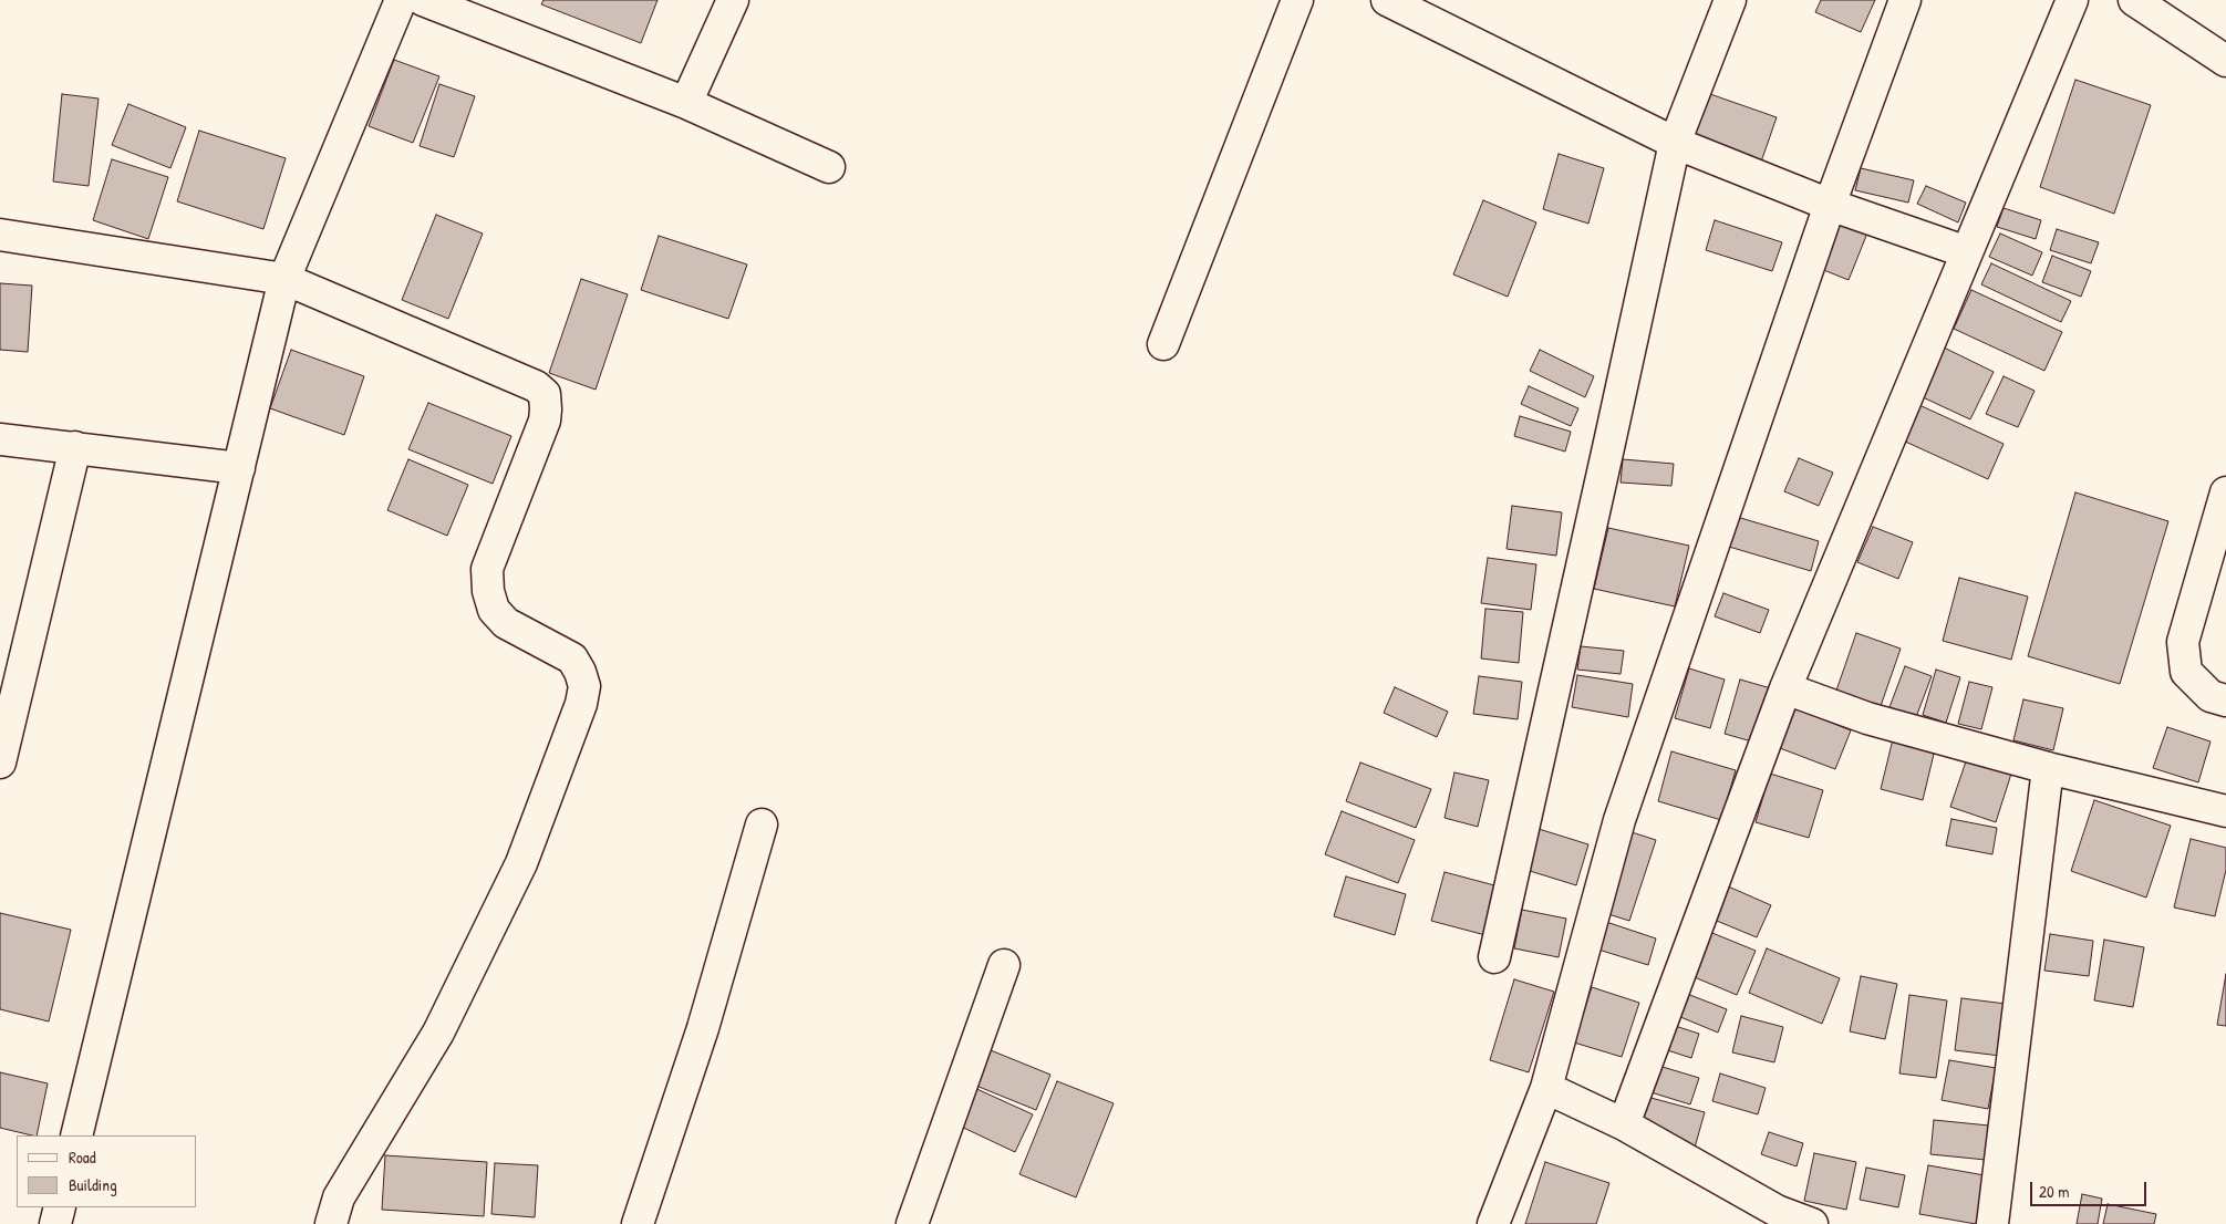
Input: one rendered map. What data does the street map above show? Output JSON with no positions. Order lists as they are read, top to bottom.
{
  "legend": ["Road", "Building"],
  "scale_bar": "20 m"
}
